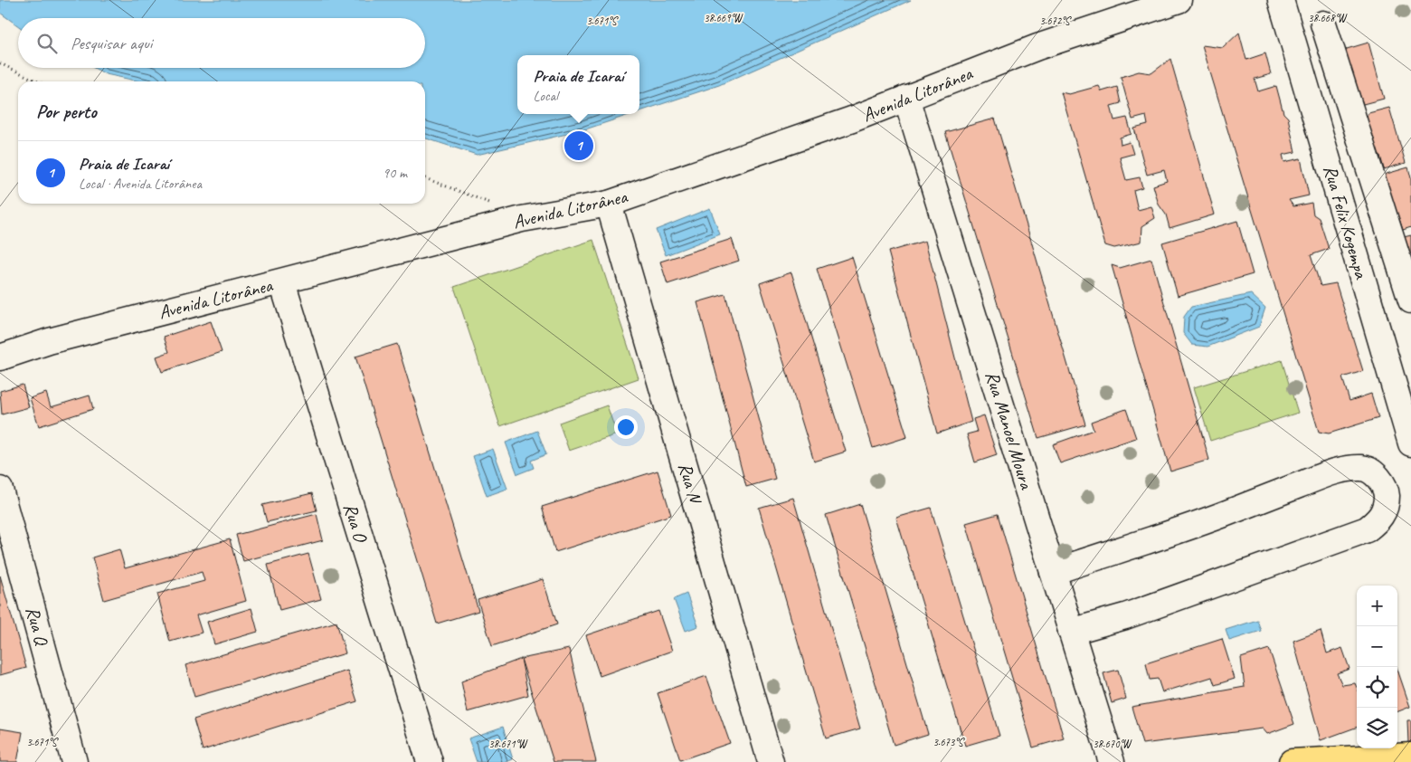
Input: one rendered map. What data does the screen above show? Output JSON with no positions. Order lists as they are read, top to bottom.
{
  "streets": {
    "street": [
      "Avenida Litorânea",
      "Rua Felix Kogempa",
      "Rua Manoel Moura",
      "Rua N",
      "Rua O",
      "Rua Q"
    ]
  },
  "crossings": [
    ["Avenida Litorânea", "Rua Manoel Moura"],
    ["Avenida Litorânea", "Rua N"],
    ["Avenida Litorânea", "Rua O"]
  ],
  "page": {
    "search": "Pesquisar aqui",
    "popup": ["Praia de Icaraí", "Local"],
    "heading": "Por perto",
    "pins": "1",
    "list": [
      {
        "mark": "1",
        "name": "Praia de Icaraí",
        "note": "Local · Avenida Litorânea",
        "value": "90 m"
      }
    ],
    "map_buttons": ["+", "−"]
  },
  "coordinates": [
    "38.669°W",
    "38.668°W",
    "3.671°S",
    "3.672°S",
    "3.673°S",
    "38.671°W",
    "38.670°W"
  ]
}
